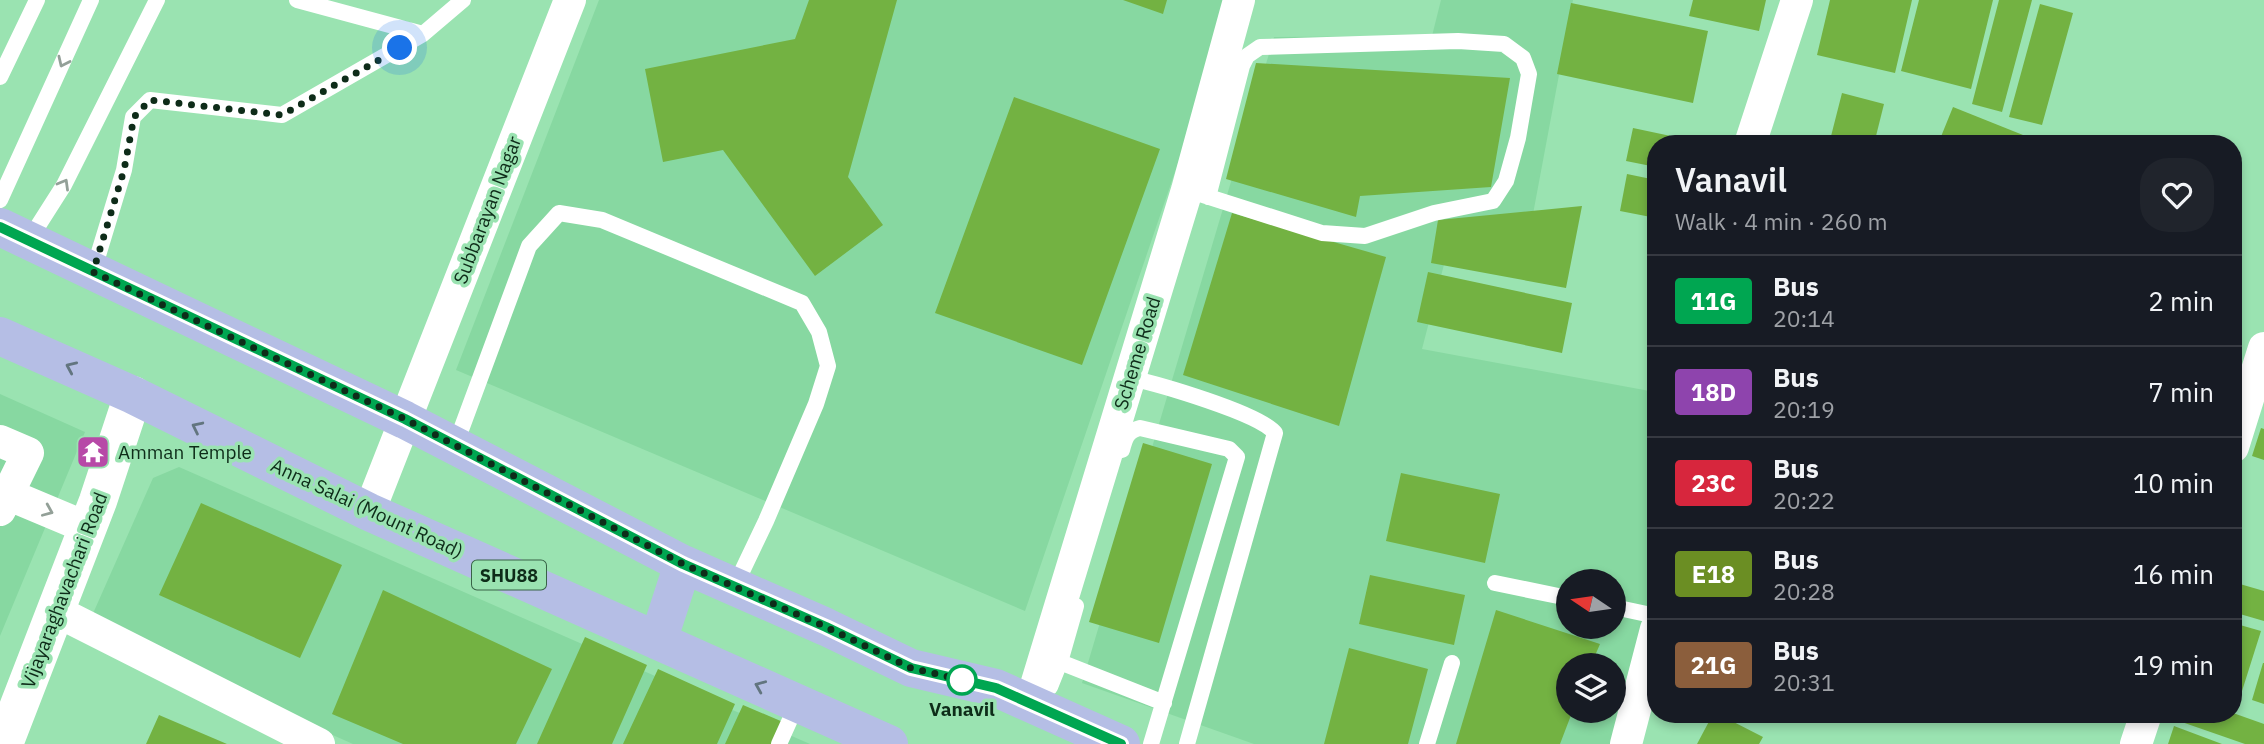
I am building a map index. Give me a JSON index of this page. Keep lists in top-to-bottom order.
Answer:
{
  "streets": {
    "main road": ["Anna Salai (Mount Road)", "SHU88"],
    "street": ["Subbarayan Nagar", "Scheme Road", "Vijayaraghavachari Road"]
  },
  "crossings": [
    ["Subbarayan Nagar", "Anna Salai (Mount Road)"],
    ["Anna Salai (Mount Road)", "Vijayaraghavachari Road"]
  ],
  "places": {
    "temple": ["Amman Temple"],
    "other": ["Vanavil"]
  },
  "lines": ["bus line 11G"],
  "north": "left",
  "page": {
    "heading": ["Vanavil", "Walk · 4 min · 260 m"],
    "list": [
      {
        "mark": "11G",
        "name": "Bus",
        "note": "20:14",
        "value": "2 min"
      },
      {
        "mark": "18D",
        "name": "Bus",
        "note": "20:19",
        "value": "7 min"
      },
      {
        "mark": "23C",
        "name": "Bus",
        "note": "20:22",
        "value": "10 min"
      },
      {
        "mark": "E18",
        "name": "Bus",
        "note": "20:28",
        "value": "16 min"
      },
      {
        "mark": "21G",
        "name": "Bus",
        "note": "20:31",
        "value": "19 min"
      }
    ]
  }
}
